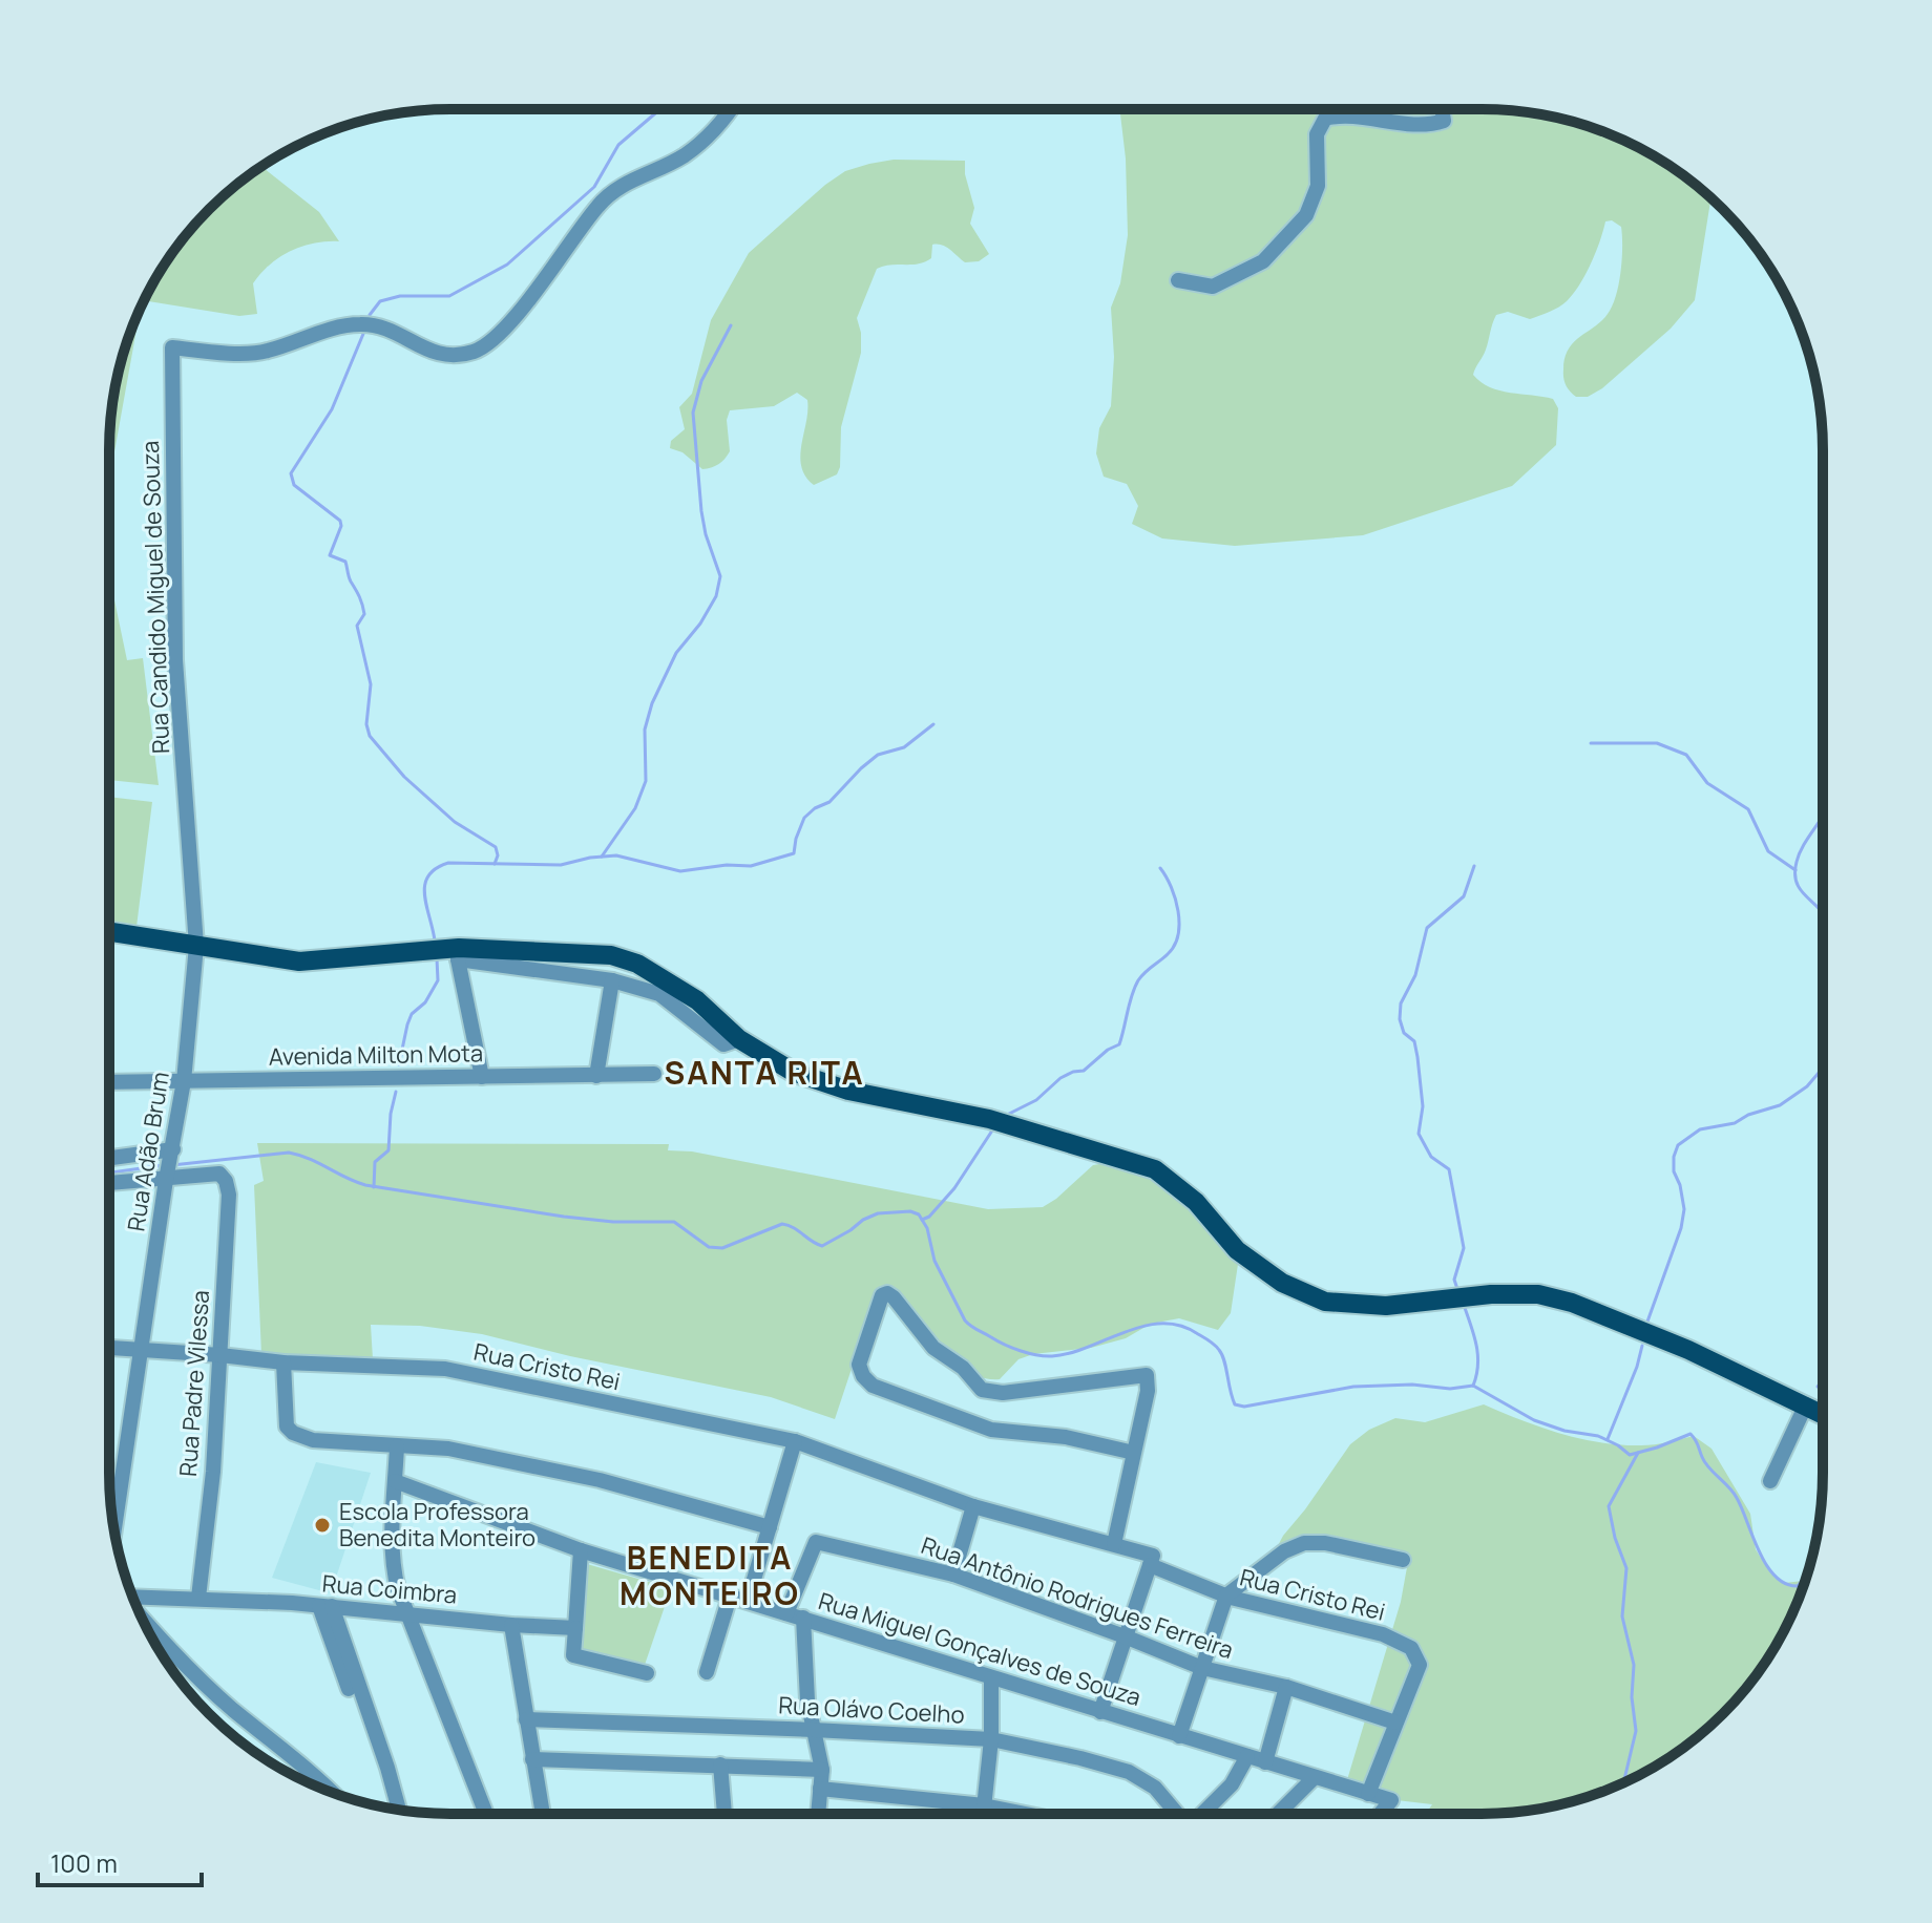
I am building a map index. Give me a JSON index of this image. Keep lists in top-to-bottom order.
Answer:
{
  "streets": {
    "street": [
      "Rua Candido Miguel de Souza",
      "Avenida Milton Mota",
      "Rua Adão Brum",
      "Rua Cristo Rei",
      "Rua Padre Vilessa",
      "Rua Coimbra",
      "Rua Antônio Rodrigues Ferreira",
      "Rua Miguel Gonçalves de Souza",
      "Rua Olávo Coelho"
    ]
  },
  "crossings": [
    ["Rua Candido Miguel de Souza", "Rua Adão Brum"],
    ["Avenida Milton Mota", "Rua Adão Brum"],
    ["Rua Adão Brum", "Rua Cristo Rei"],
    ["Rua Adão Brum", "Rua Padre Vilessa"],
    ["Rua Cristo Rei", "Rua Padre Vilessa"],
    ["Rua Cristo Rei", "Rua Antônio Rodrigues Ferreira"],
    ["Rua Cristo Rei", "Rua Miguel Gonçalves de Souza"],
    ["Rua Padre Vilessa", "Rua Coimbra"],
    ["Rua Antônio Rodrigues Ferreira", "Rua Miguel Gonçalves de Souza"]
  ],
  "districts": ["SANTA RITA", "BENEDITA MONTEIRO"],
  "places": ["Escola Professora Benedita Monteiro"],
  "scale_bar": "100 m"
}
